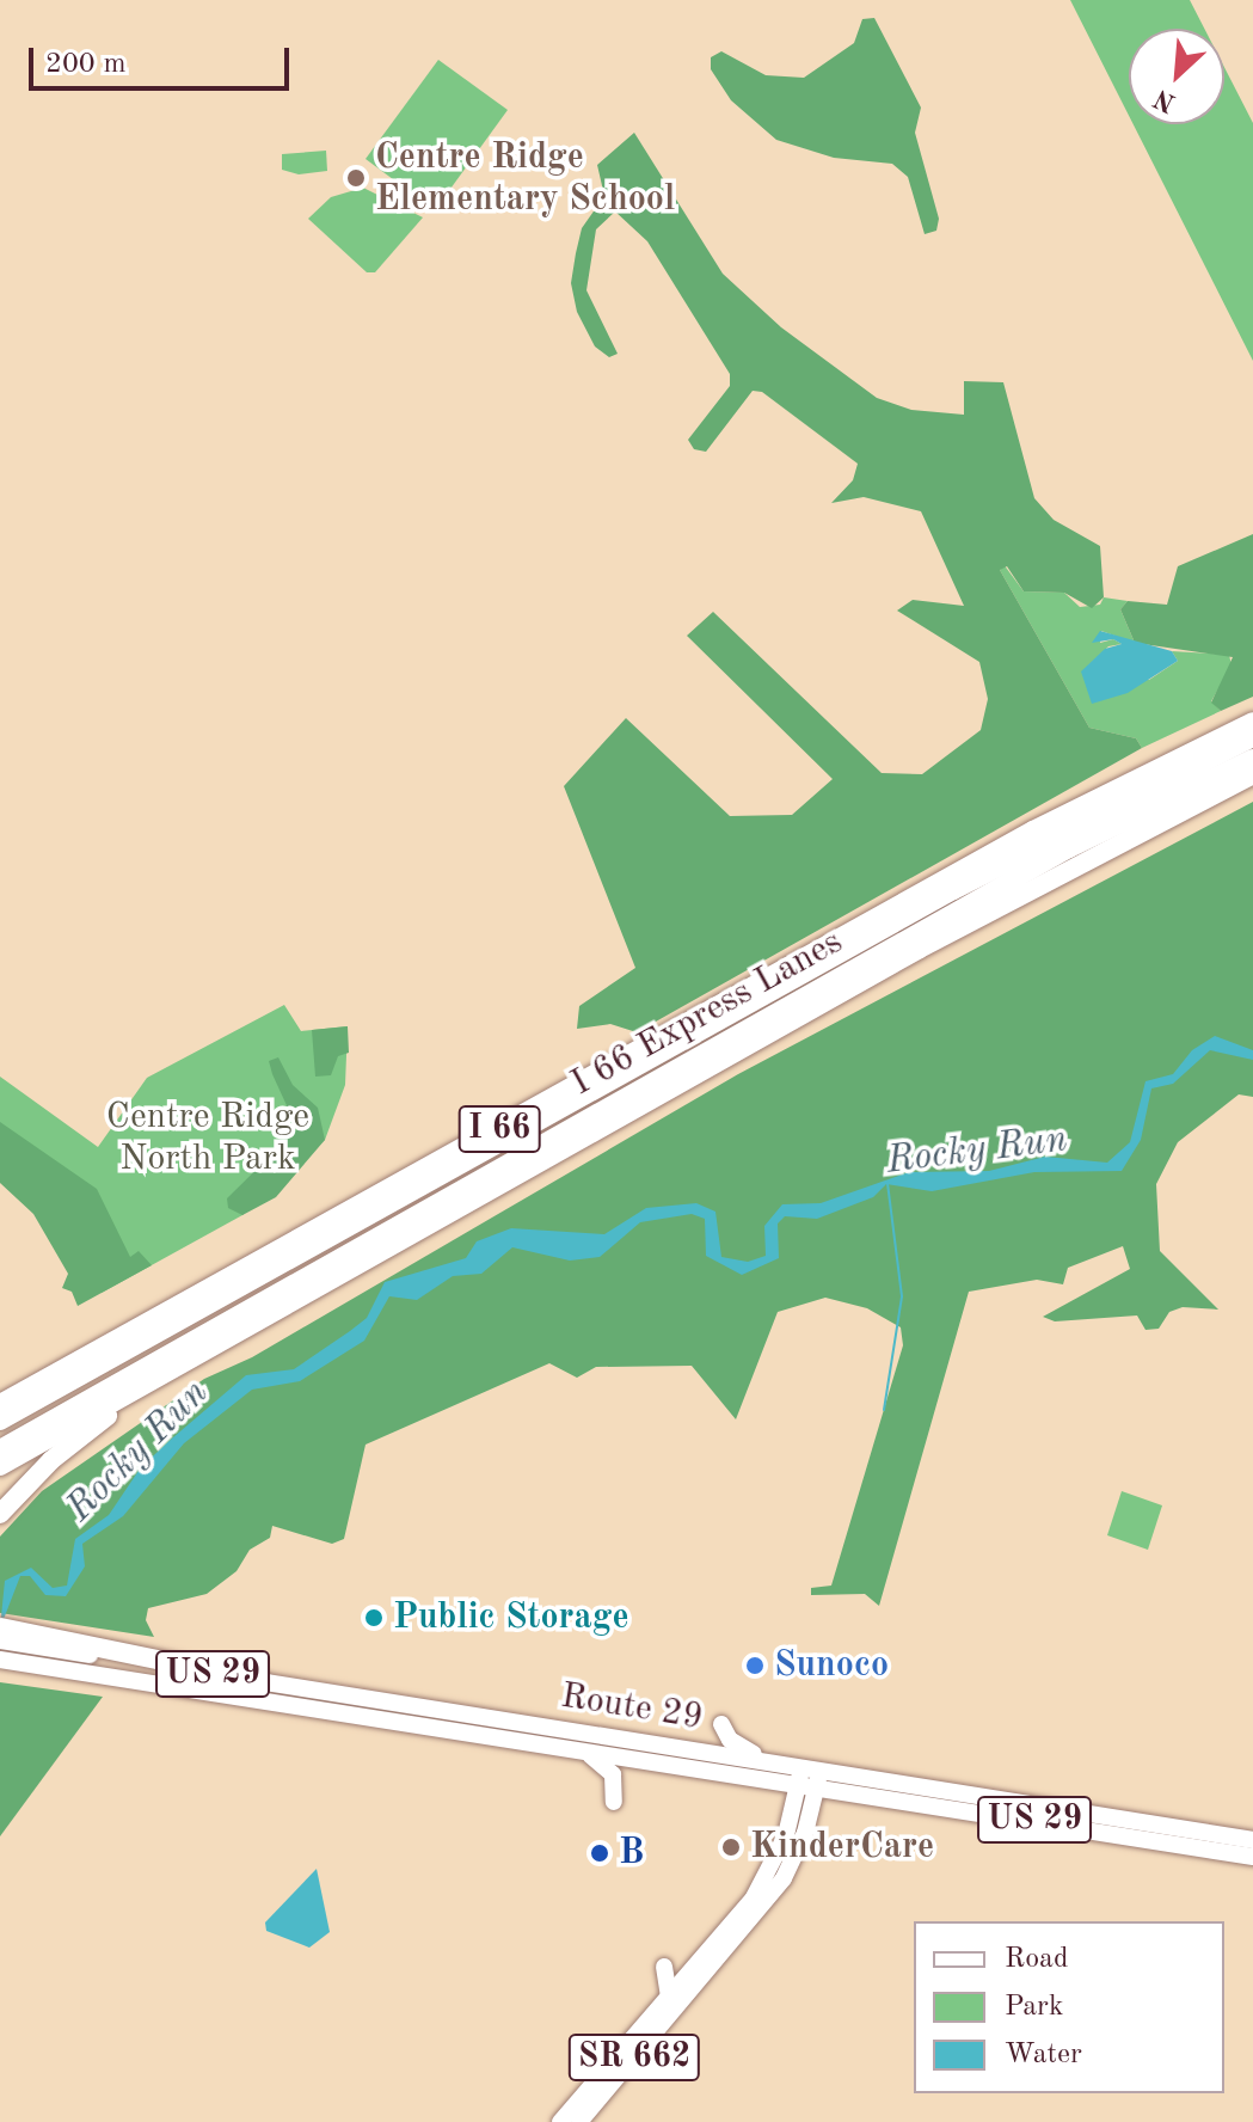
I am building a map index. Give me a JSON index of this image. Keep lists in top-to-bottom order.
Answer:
{
  "streets": {
    "highway": ["I 66 Express Lanes", "I 66"],
    "main road": ["US 29", "Route 29", "SR 662"]
  },
  "crossings": [
    ["Route 29", "SR 662"]
  ],
  "water": ["Rocky Run"],
  "parks": ["Centre Ridge North Park"],
  "places": [
    "Centre Ridge Elementary School",
    "Public Storage",
    "Sunoco",
    "KinderCare",
    "B"
  ],
  "legend": ["Road", "Park", "Water"],
  "scale_bar": "200 m",
  "north": "bottom left"
}
